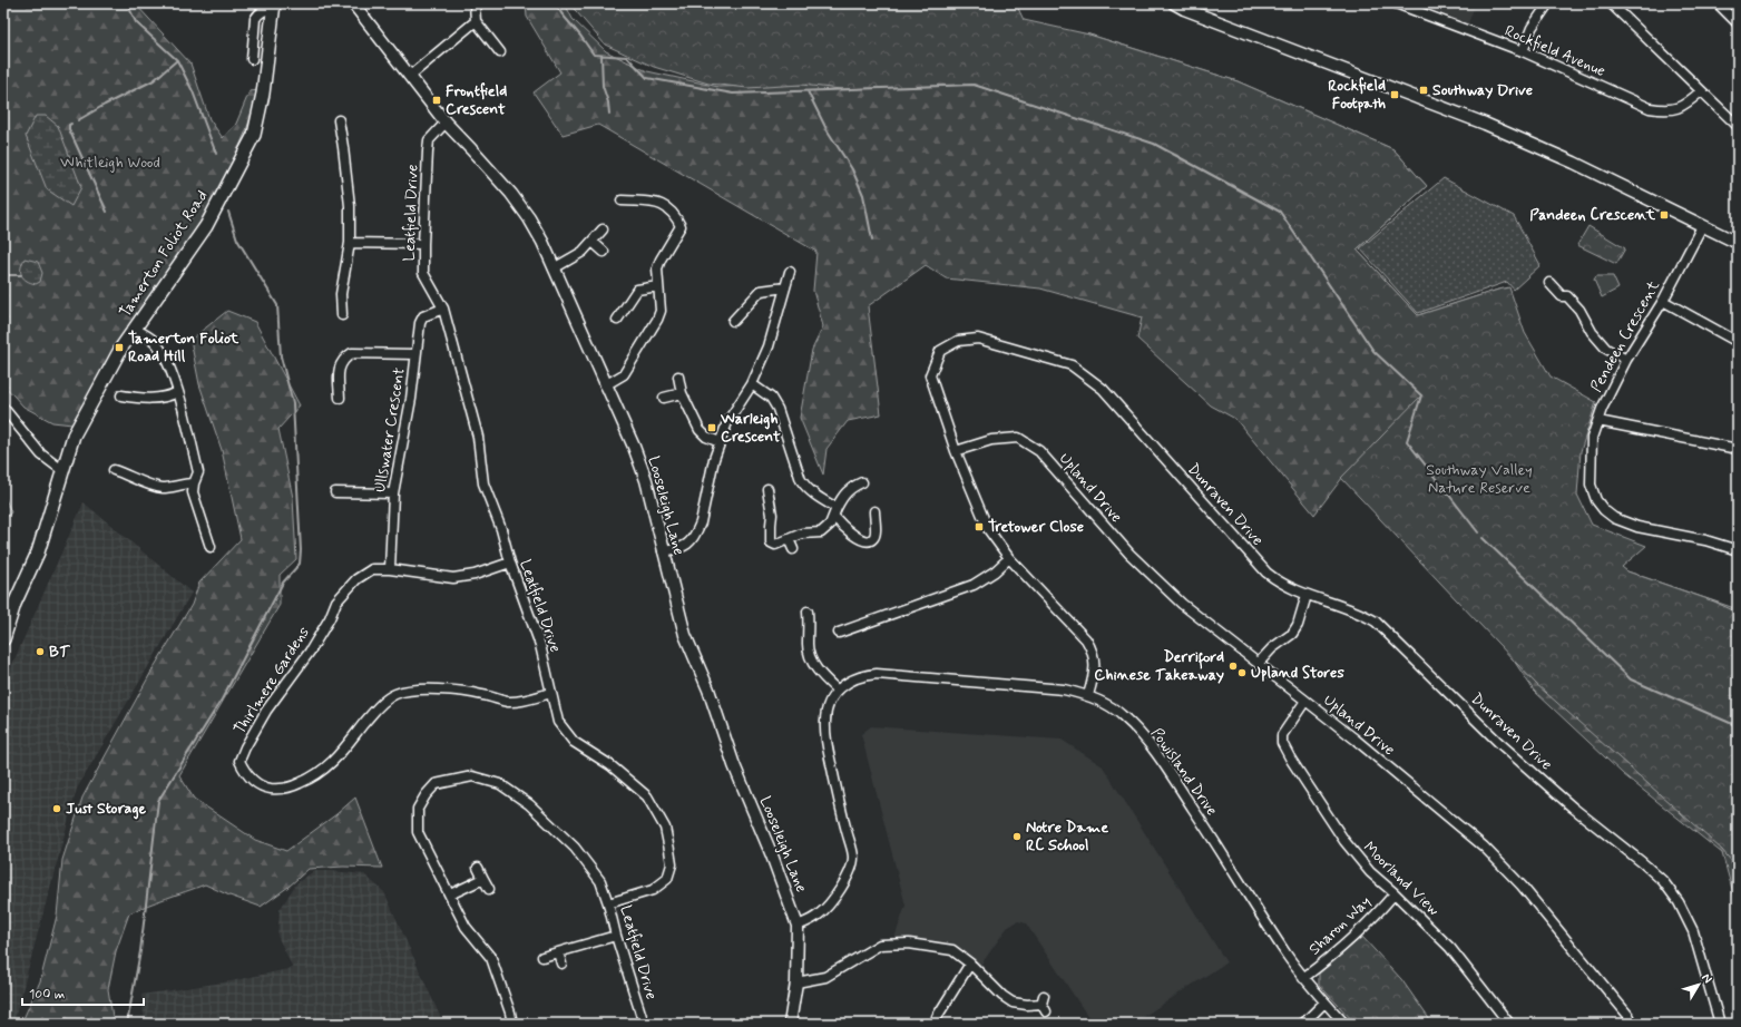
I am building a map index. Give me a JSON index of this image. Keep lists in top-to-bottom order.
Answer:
{
  "streets": {
    "main road": ["Tamerton Foliot Road"],
    "street": [
      "Rockfield Avenue",
      "Leatfield Drive",
      "Pendeen Crescent",
      "Ullswater Crescent",
      "Upland Drive",
      "Dunraven Drive",
      "Looseleigh Lane",
      "Thirlmere Gardens",
      "Powisland Drive",
      "Moorland View",
      "Sharon Way"
    ]
  },
  "crossings": [
    ["Leatfield Drive", "Ullswater Crescent"],
    ["Leatfield Drive", "Looseleigh Lane"],
    ["Leatfield Drive", "Thirlmere Gardens"],
    ["Ullswater Crescent", "Thirlmere Gardens"],
    ["Upland Drive", "Dunraven Drive"],
    ["Upland Drive", "Moorland View"],
    ["Dunraven Drive", "Powisland Drive"],
    ["Looseleigh Lane", "Powisland Drive"],
    ["Powisland Drive", "Sharon Way"],
    ["Moorland View", "Sharon Way"]
  ],
  "parks": ["Whitleigh Wood", "Southway Valley Nature Reserve"],
  "places": {
    "transit": [
      "Southway Drive",
      "Rockfield Footpath",
      "Frontfield Crescent",
      "Pandeen Crescent",
      "Tamerton Foliot Road Hill",
      "Warleigh Crescent",
      "Tretower Close"
    ],
    "other": [
      "BT",
      "Derriford Chinese Takeaway",
      "Upland Stores",
      "Just Storage",
      "Notre Dame RC School"
    ]
  },
  "scale_bar": "100 m",
  "north": "top right"
}
